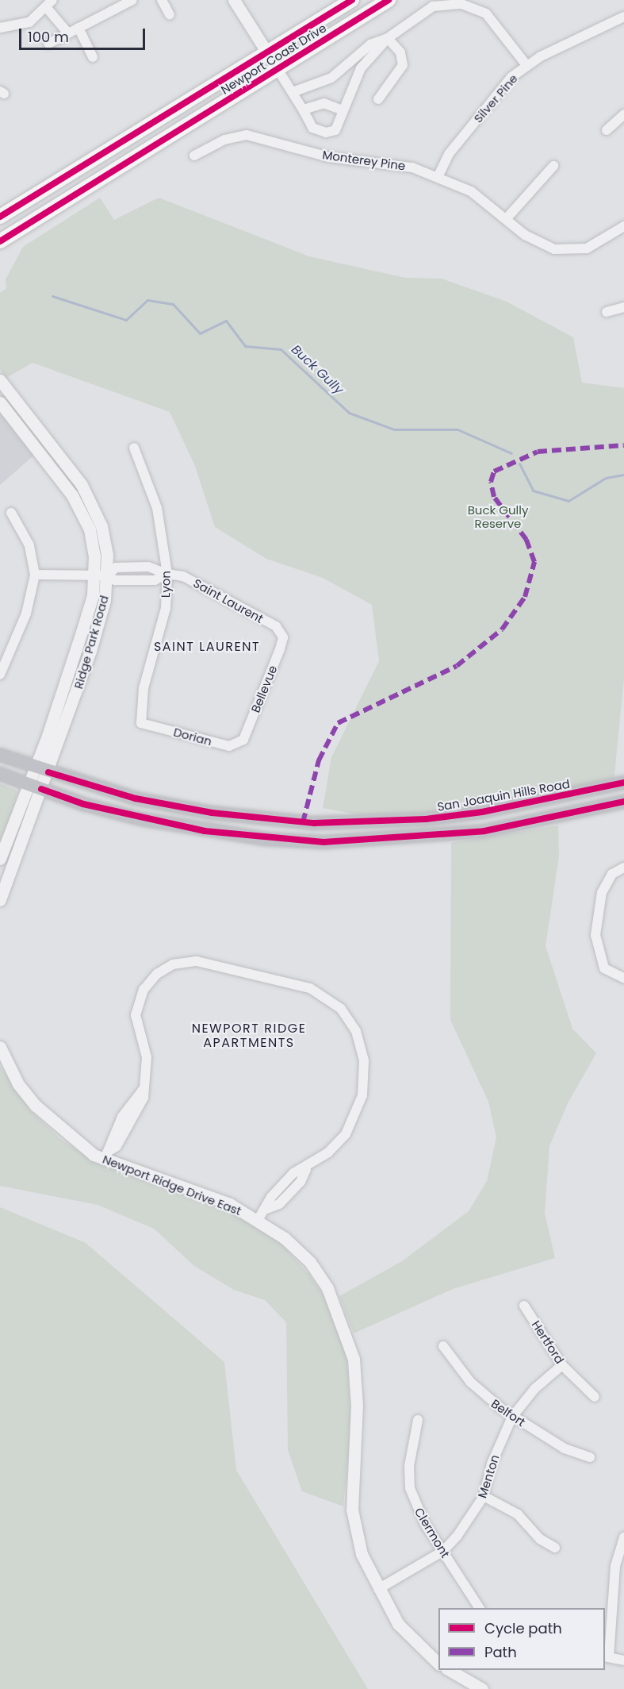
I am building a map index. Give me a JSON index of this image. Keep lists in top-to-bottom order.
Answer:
{
  "streets": {
    "main road": ["Newport Coast Drive", "San Joaquin Hills Road"],
    "street": [
      "Silver Pine",
      "Monterey Pine",
      "Lyon",
      "Saint Laurent",
      "Ridge Park Road",
      "Bellevue",
      "Dorian",
      "Newport Ridge Drive East",
      "Hertford",
      "Belfort",
      "Menton",
      "Clermont"
    ]
  },
  "crossings": [
    ["Silver Pine", "Monterey Pine"],
    ["Lyon", "Saint Laurent"],
    ["Lyon", "Dorian"],
    ["Saint Laurent", "Bellevue"],
    ["Ridge Park Road", "San Joaquin Hills Road"],
    ["Bellevue", "Dorian"],
    ["Newport Ridge Drive East", "Menton"],
    ["Hertford", "Menton"],
    ["Belfort", "Menton"],
    ["Menton", "Clermont"]
  ],
  "districts": ["SAINT LAURENT", "NEWPORT RIDGE APARTMENTS"],
  "water": ["Buck Gully"],
  "parks": ["Buck Gully Reserve"],
  "legend": ["Cycle path", "Path"],
  "scale_bar": "100 m"
}
